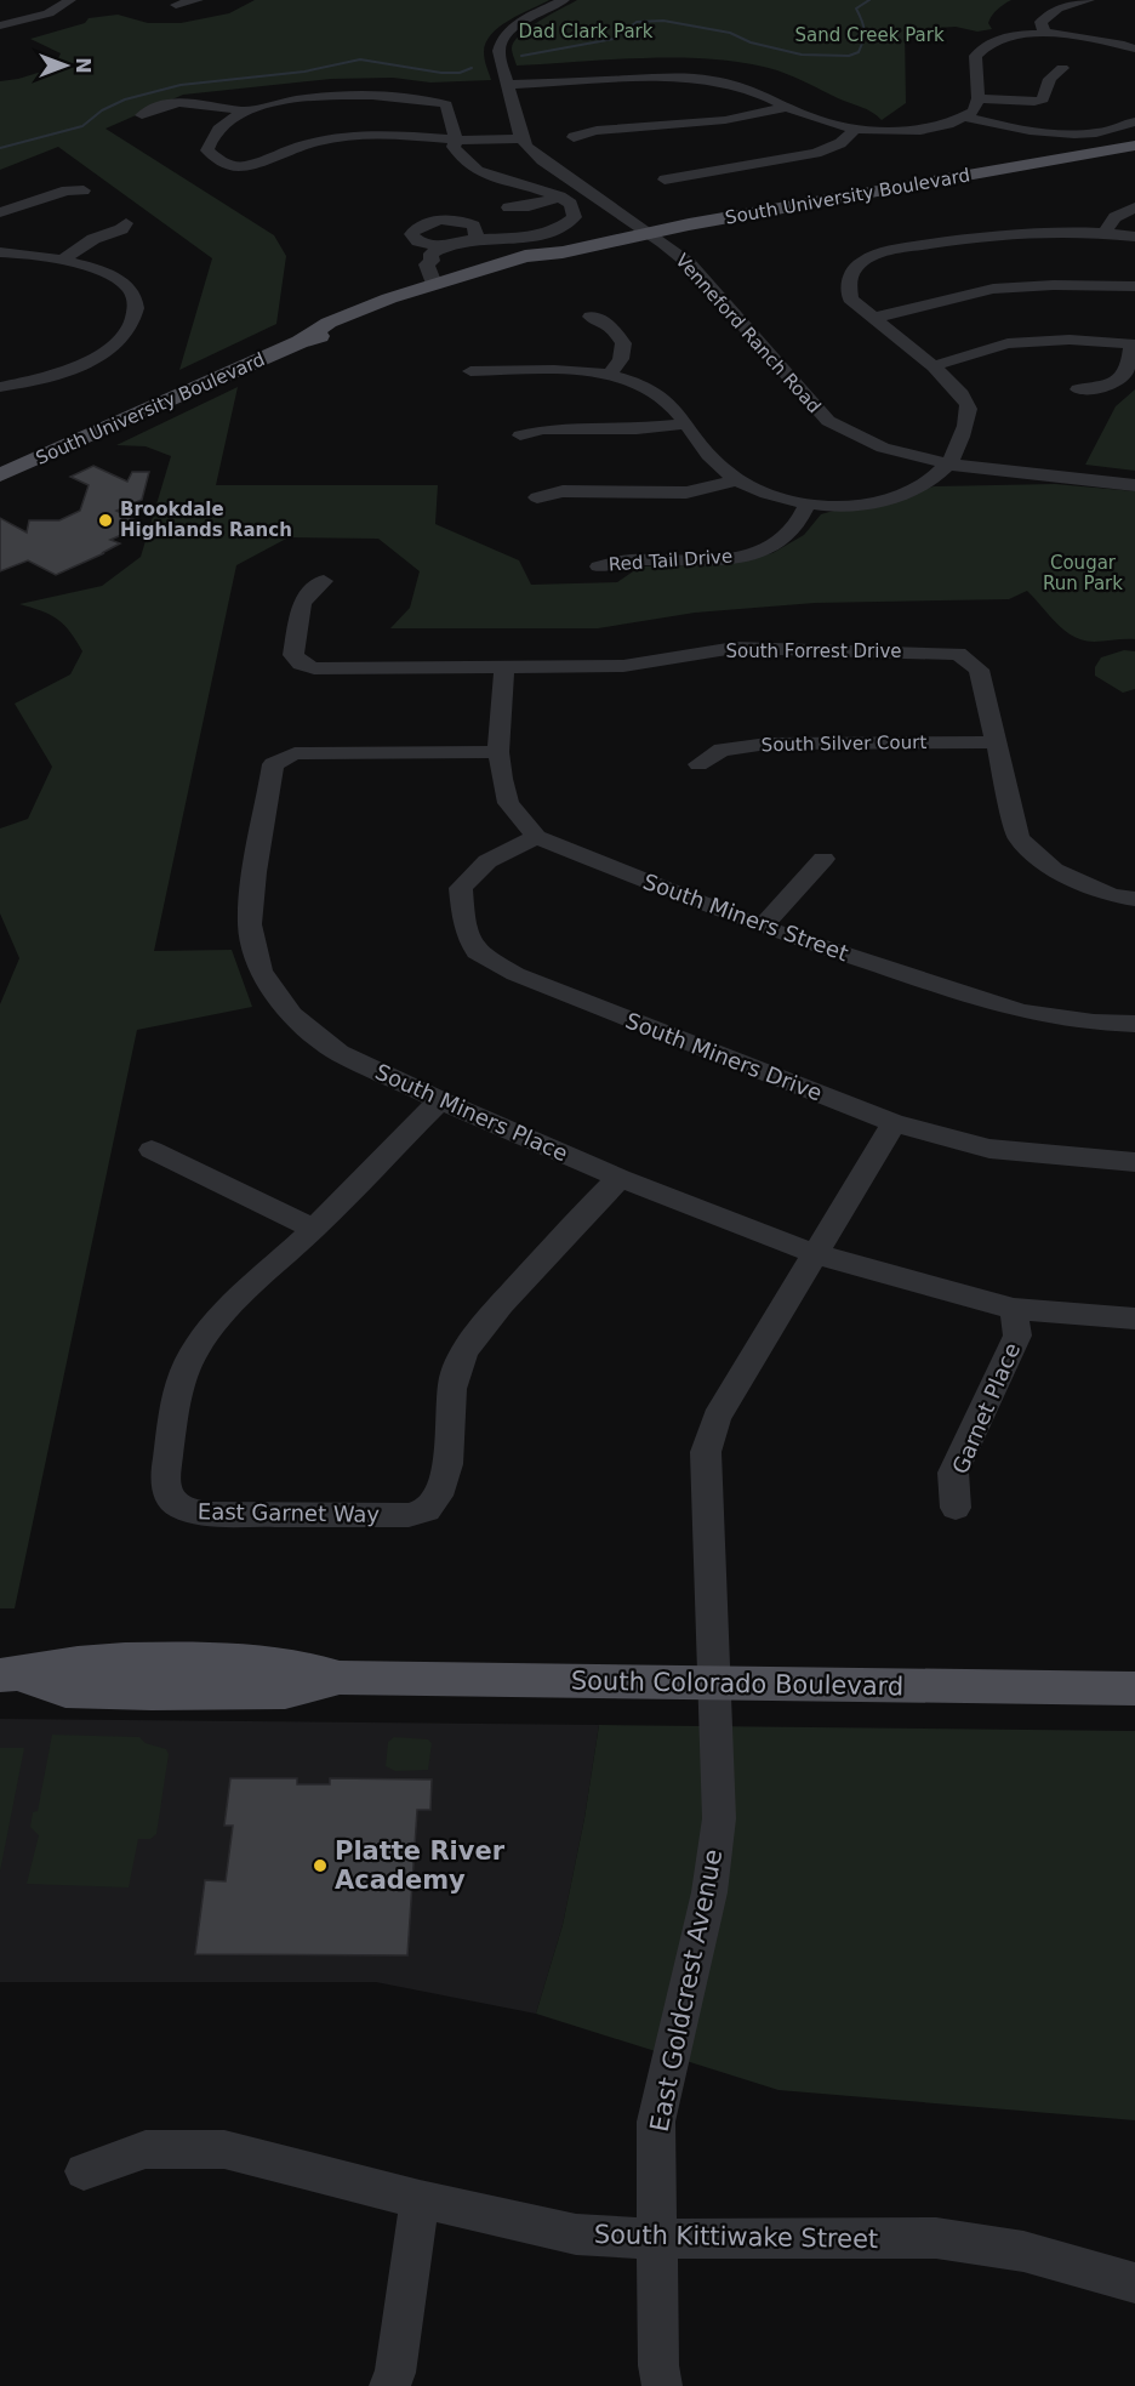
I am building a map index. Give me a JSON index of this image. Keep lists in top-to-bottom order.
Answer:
{
  "streets": {
    "main road": ["South University Boulevard", "South Colorado Boulevard"],
    "street": [
      "Venneford Ranch Road",
      "Red Tail Drive",
      "South Forrest Drive",
      "South Silver Court",
      "South Miners Street",
      "South Miners Drive",
      "South Miners Place",
      "Garnet Place",
      "East Garnet Way",
      "East Goldcrest Avenue",
      "South Kittiwake Street"
    ]
  },
  "crossings": [
    ["South University Boulevard", "Venneford Ranch Road"],
    ["South Forrest Drive", "South Silver Court"],
    ["South Forrest Drive", "South Miners Street"],
    ["South Miners Street", "South Miners Drive"],
    ["South Miners Street", "South Miners Place"],
    ["South Miners Drive", "East Goldcrest Avenue"],
    ["South Miners Place", "Garnet Place"],
    ["South Miners Place", "East Garnet Way"],
    ["South Miners Place", "East Goldcrest Avenue"],
    ["South Colorado Boulevard", "East Goldcrest Avenue"],
    ["East Goldcrest Avenue", "South Kittiwake Street"]
  ],
  "parks": ["Dad Clark Park", "Sand Creek Park", "Cougar Run Park"],
  "places": ["Brookdale Highlands Ranch", "Platte River Academy"],
  "north": "right"
}
